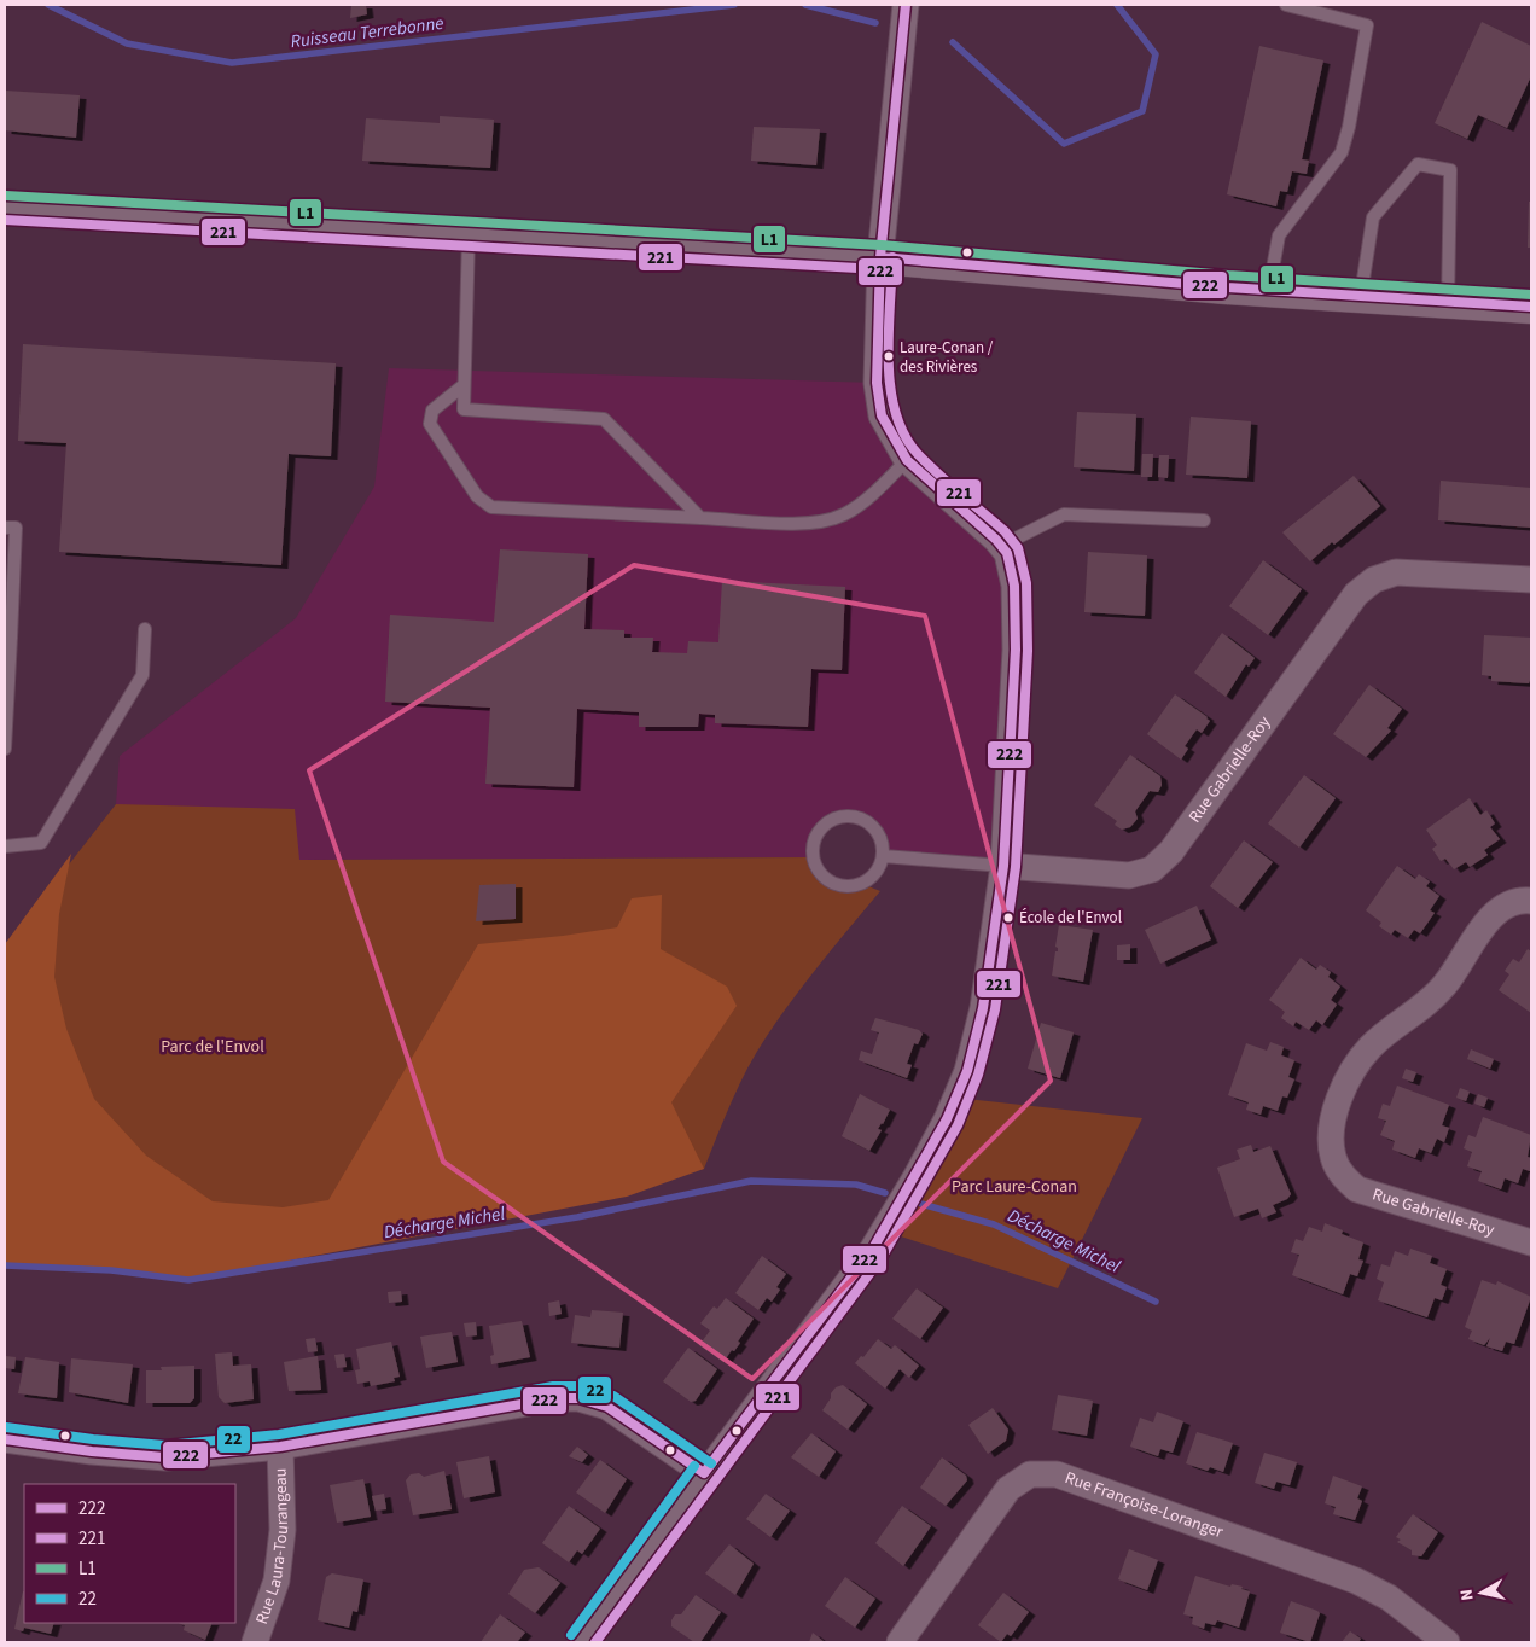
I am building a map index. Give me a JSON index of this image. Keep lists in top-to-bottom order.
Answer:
{
  "streets": {
    "street": ["Rue Gabrielle-Roy", "Rue Françoise-Loranger", "Rue Laura-Tourangeau"]
  },
  "water": ["Ruisseau Terrebonne", "Décharge Michel"],
  "parks": ["Parc de l'Envol", "Parc Laure-Conan"],
  "places": ["Laure-Conan / des Rivières", "École de l'Envol"],
  "lines": [
    "transit line 222",
    "transit line L1",
    "transit line 221",
    "transit line 22"
  ],
  "legend": [
    "222",
    "221",
    "L1",
    "22"
  ],
  "north": "left"
}
